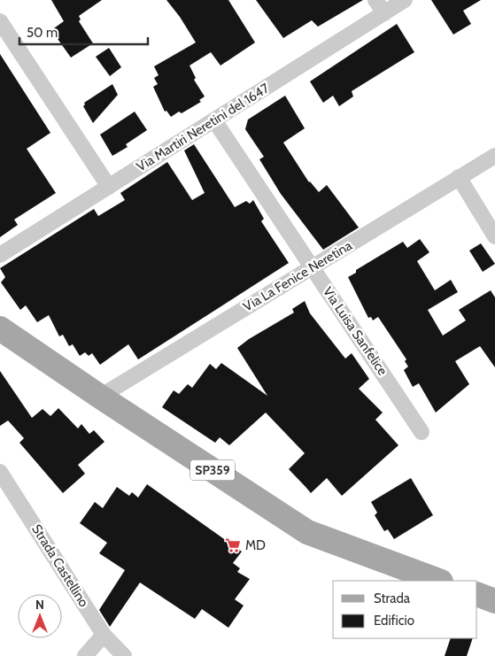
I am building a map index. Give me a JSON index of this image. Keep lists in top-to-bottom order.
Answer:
{
  "streets": {
    "main road": ["SP359"],
    "street": [
      "Via Martiri Neretini del 1647",
      "Via La Fenice Neretina",
      "Via Luisa Sanfelice",
      "Strada Castellino"
    ]
  },
  "crossings": [
    ["Via Martiri Neretini del 1647", "Via Luisa Sanfelice"],
    ["Via La Fenice Neretina", "Via Luisa Sanfelice"],
    ["Via La Fenice Neretina", "SP359"]
  ],
  "places": {
    "supermarket": ["MD"]
  },
  "legend": ["Strada", "Edificio"],
  "scale_bar": "50 m",
  "north": "top"
}
